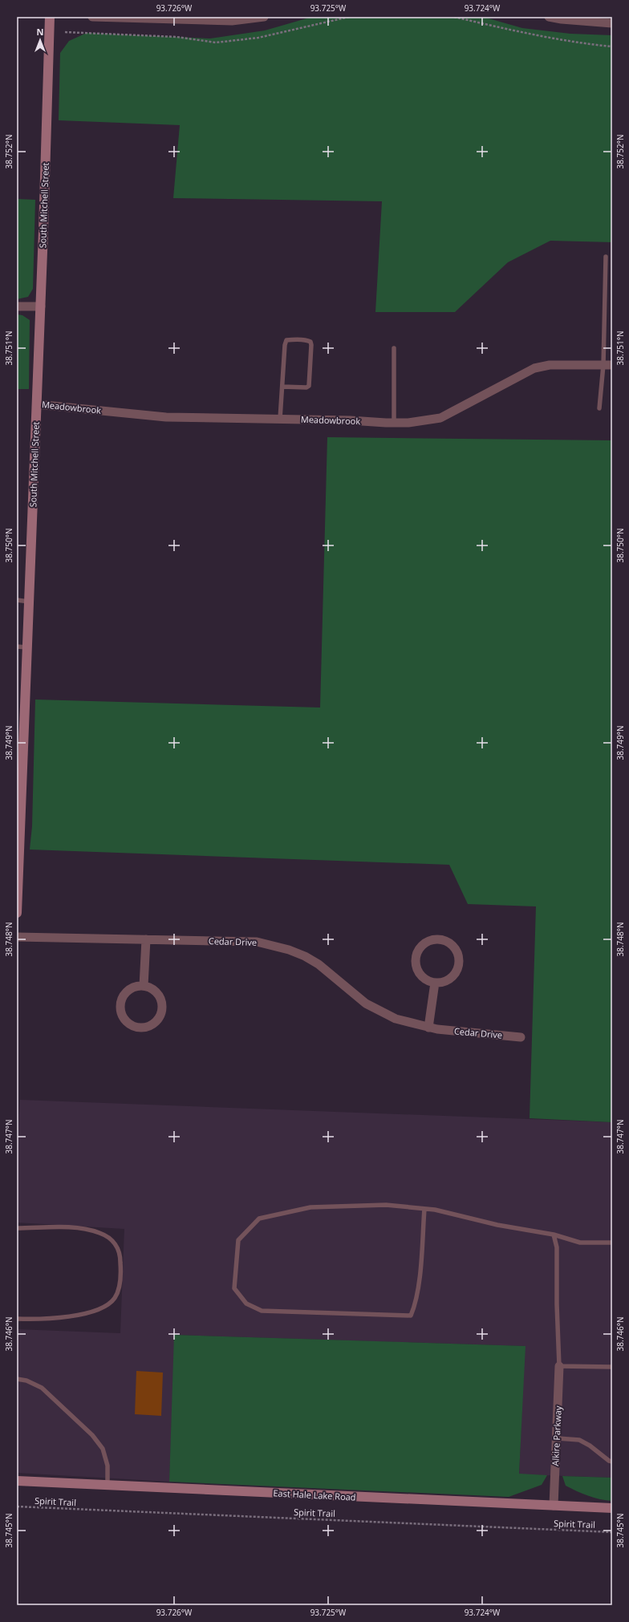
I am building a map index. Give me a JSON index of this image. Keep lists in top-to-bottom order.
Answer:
{
  "streets": {
    "street": [
      "South Mitchell Street",
      "Meadowbrook",
      "Cedar Drive",
      "Alkire Parkway",
      "East Hale Lake Road"
    ],
    "path": ["Spirit Trail"]
  },
  "crossings": [
    ["South Mitchell Street", "Meadowbrook"],
    ["Alkire Parkway", "East Hale Lake Road"]
  ],
  "north": "top",
  "coordinates": [
    "93.726°W",
    "93.725°W",
    "93.724°W",
    "38.752°N",
    "38.751°N",
    "38.750°N",
    "38.749°N",
    "38.748°N",
    "38.747°N",
    "38.746°N",
    "38.745°N"
  ]
}
